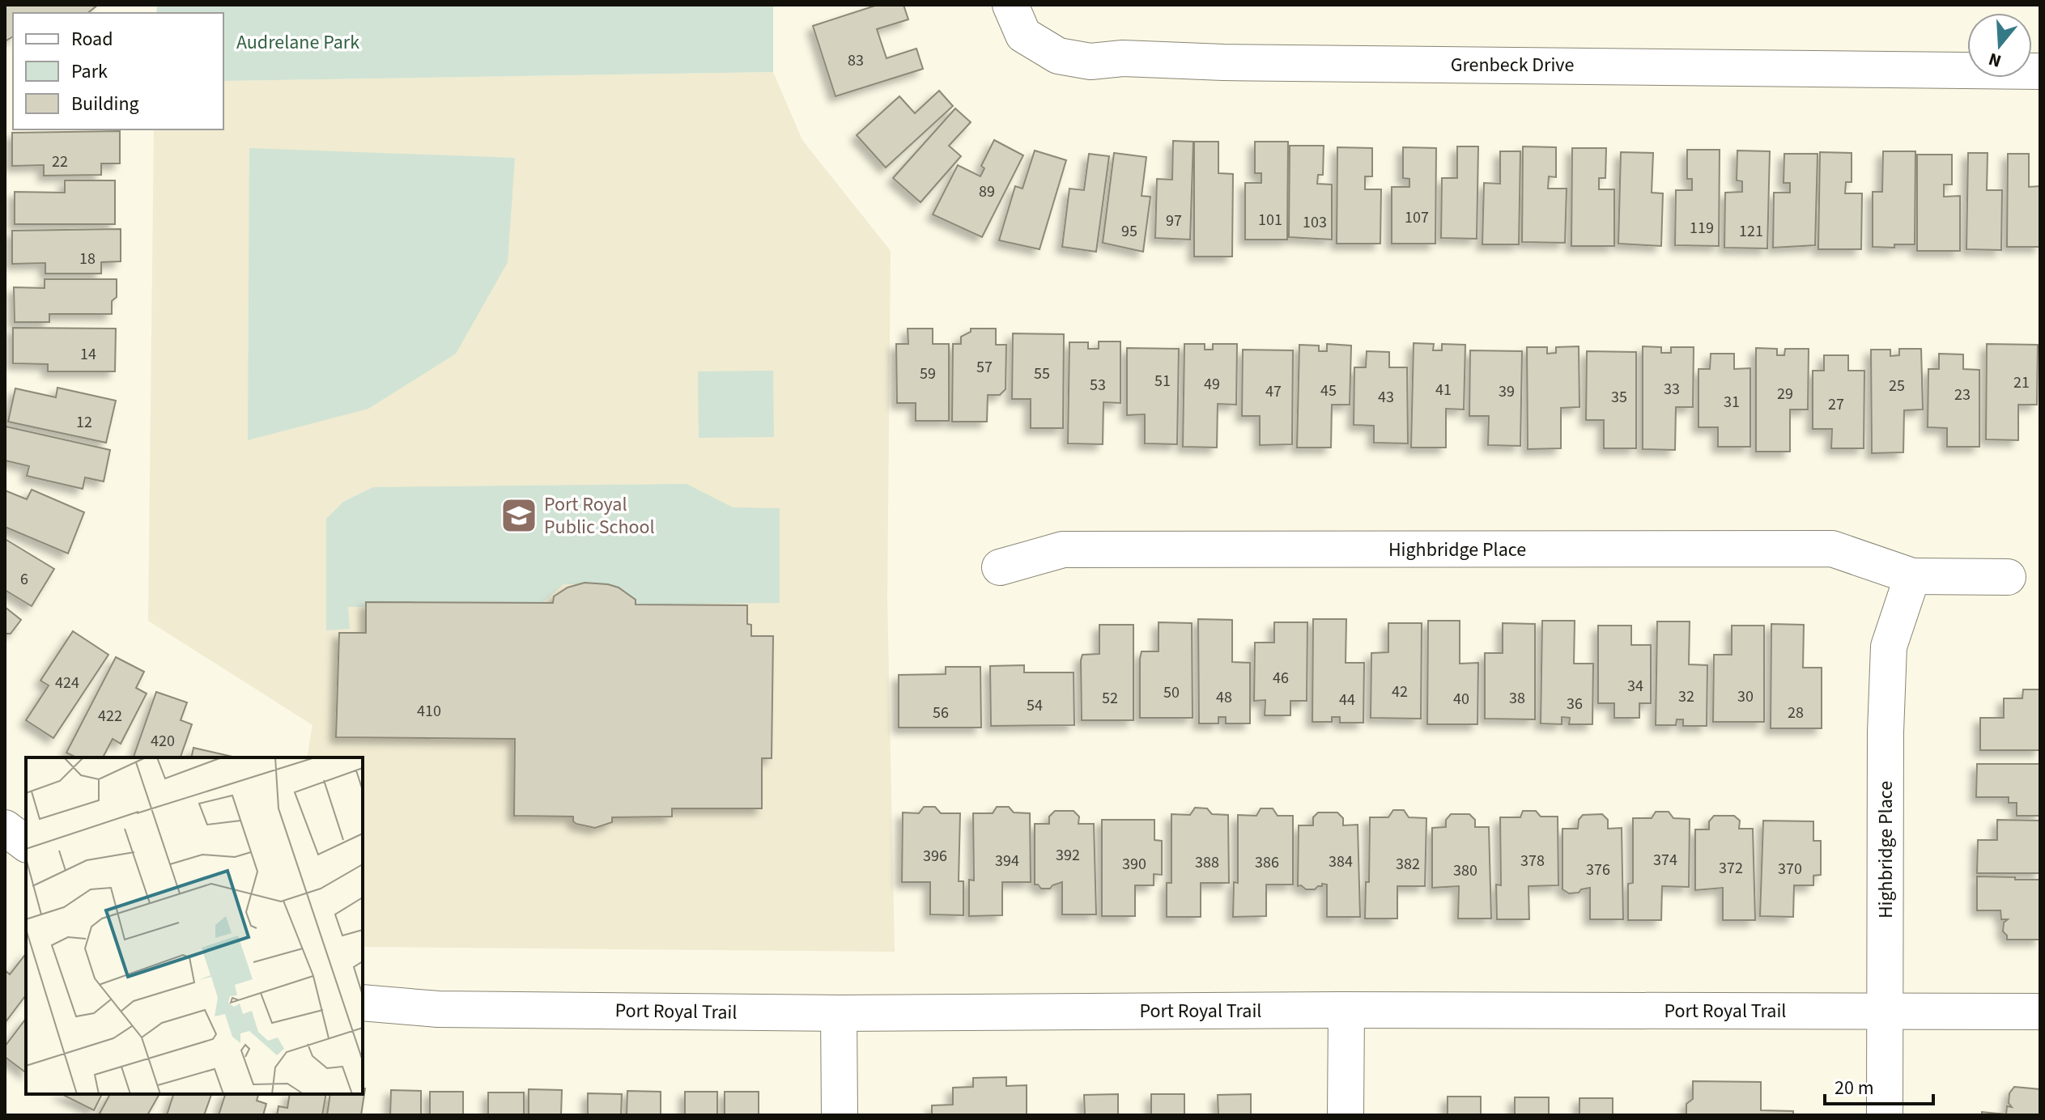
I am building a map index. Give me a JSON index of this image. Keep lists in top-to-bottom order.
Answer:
{
  "streets": {
    "street": ["Grenbeck Drive", "Highbridge Place", "Port Royal Trail"]
  },
  "crossings": [
    ["Highbridge Place", "Port Royal Trail"]
  ],
  "parks": ["Audrelane Park"],
  "places": {
    "school or university": ["Port Royal Public School"]
  },
  "house_numbers": [
    "83",
    "22",
    "89",
    "107",
    "101",
    "97",
    "103",
    "119",
    "95",
    "121",
    "18",
    "14",
    "57",
    "59",
    "55",
    "51",
    "21",
    "49",
    "53",
    "25",
    "33",
    "41",
    "45",
    "47",
    "39",
    "29",
    "23",
    "43",
    "35",
    "31",
    "27",
    "12",
    "6",
    "46",
    "424",
    "34",
    "42",
    "50",
    "32",
    "30",
    "48",
    "52",
    "38",
    "40",
    "44",
    "36",
    "54",
    "410",
    "56",
    "28",
    "422",
    "420",
    "392",
    "396",
    "374",
    "394",
    "378",
    "384",
    "388",
    "386",
    "390",
    "382",
    "372",
    "370",
    "376",
    "380"
  ],
  "legend": ["Road", "Park", "Building"],
  "scale_bar": "20 m",
  "north": "bottom"
}
